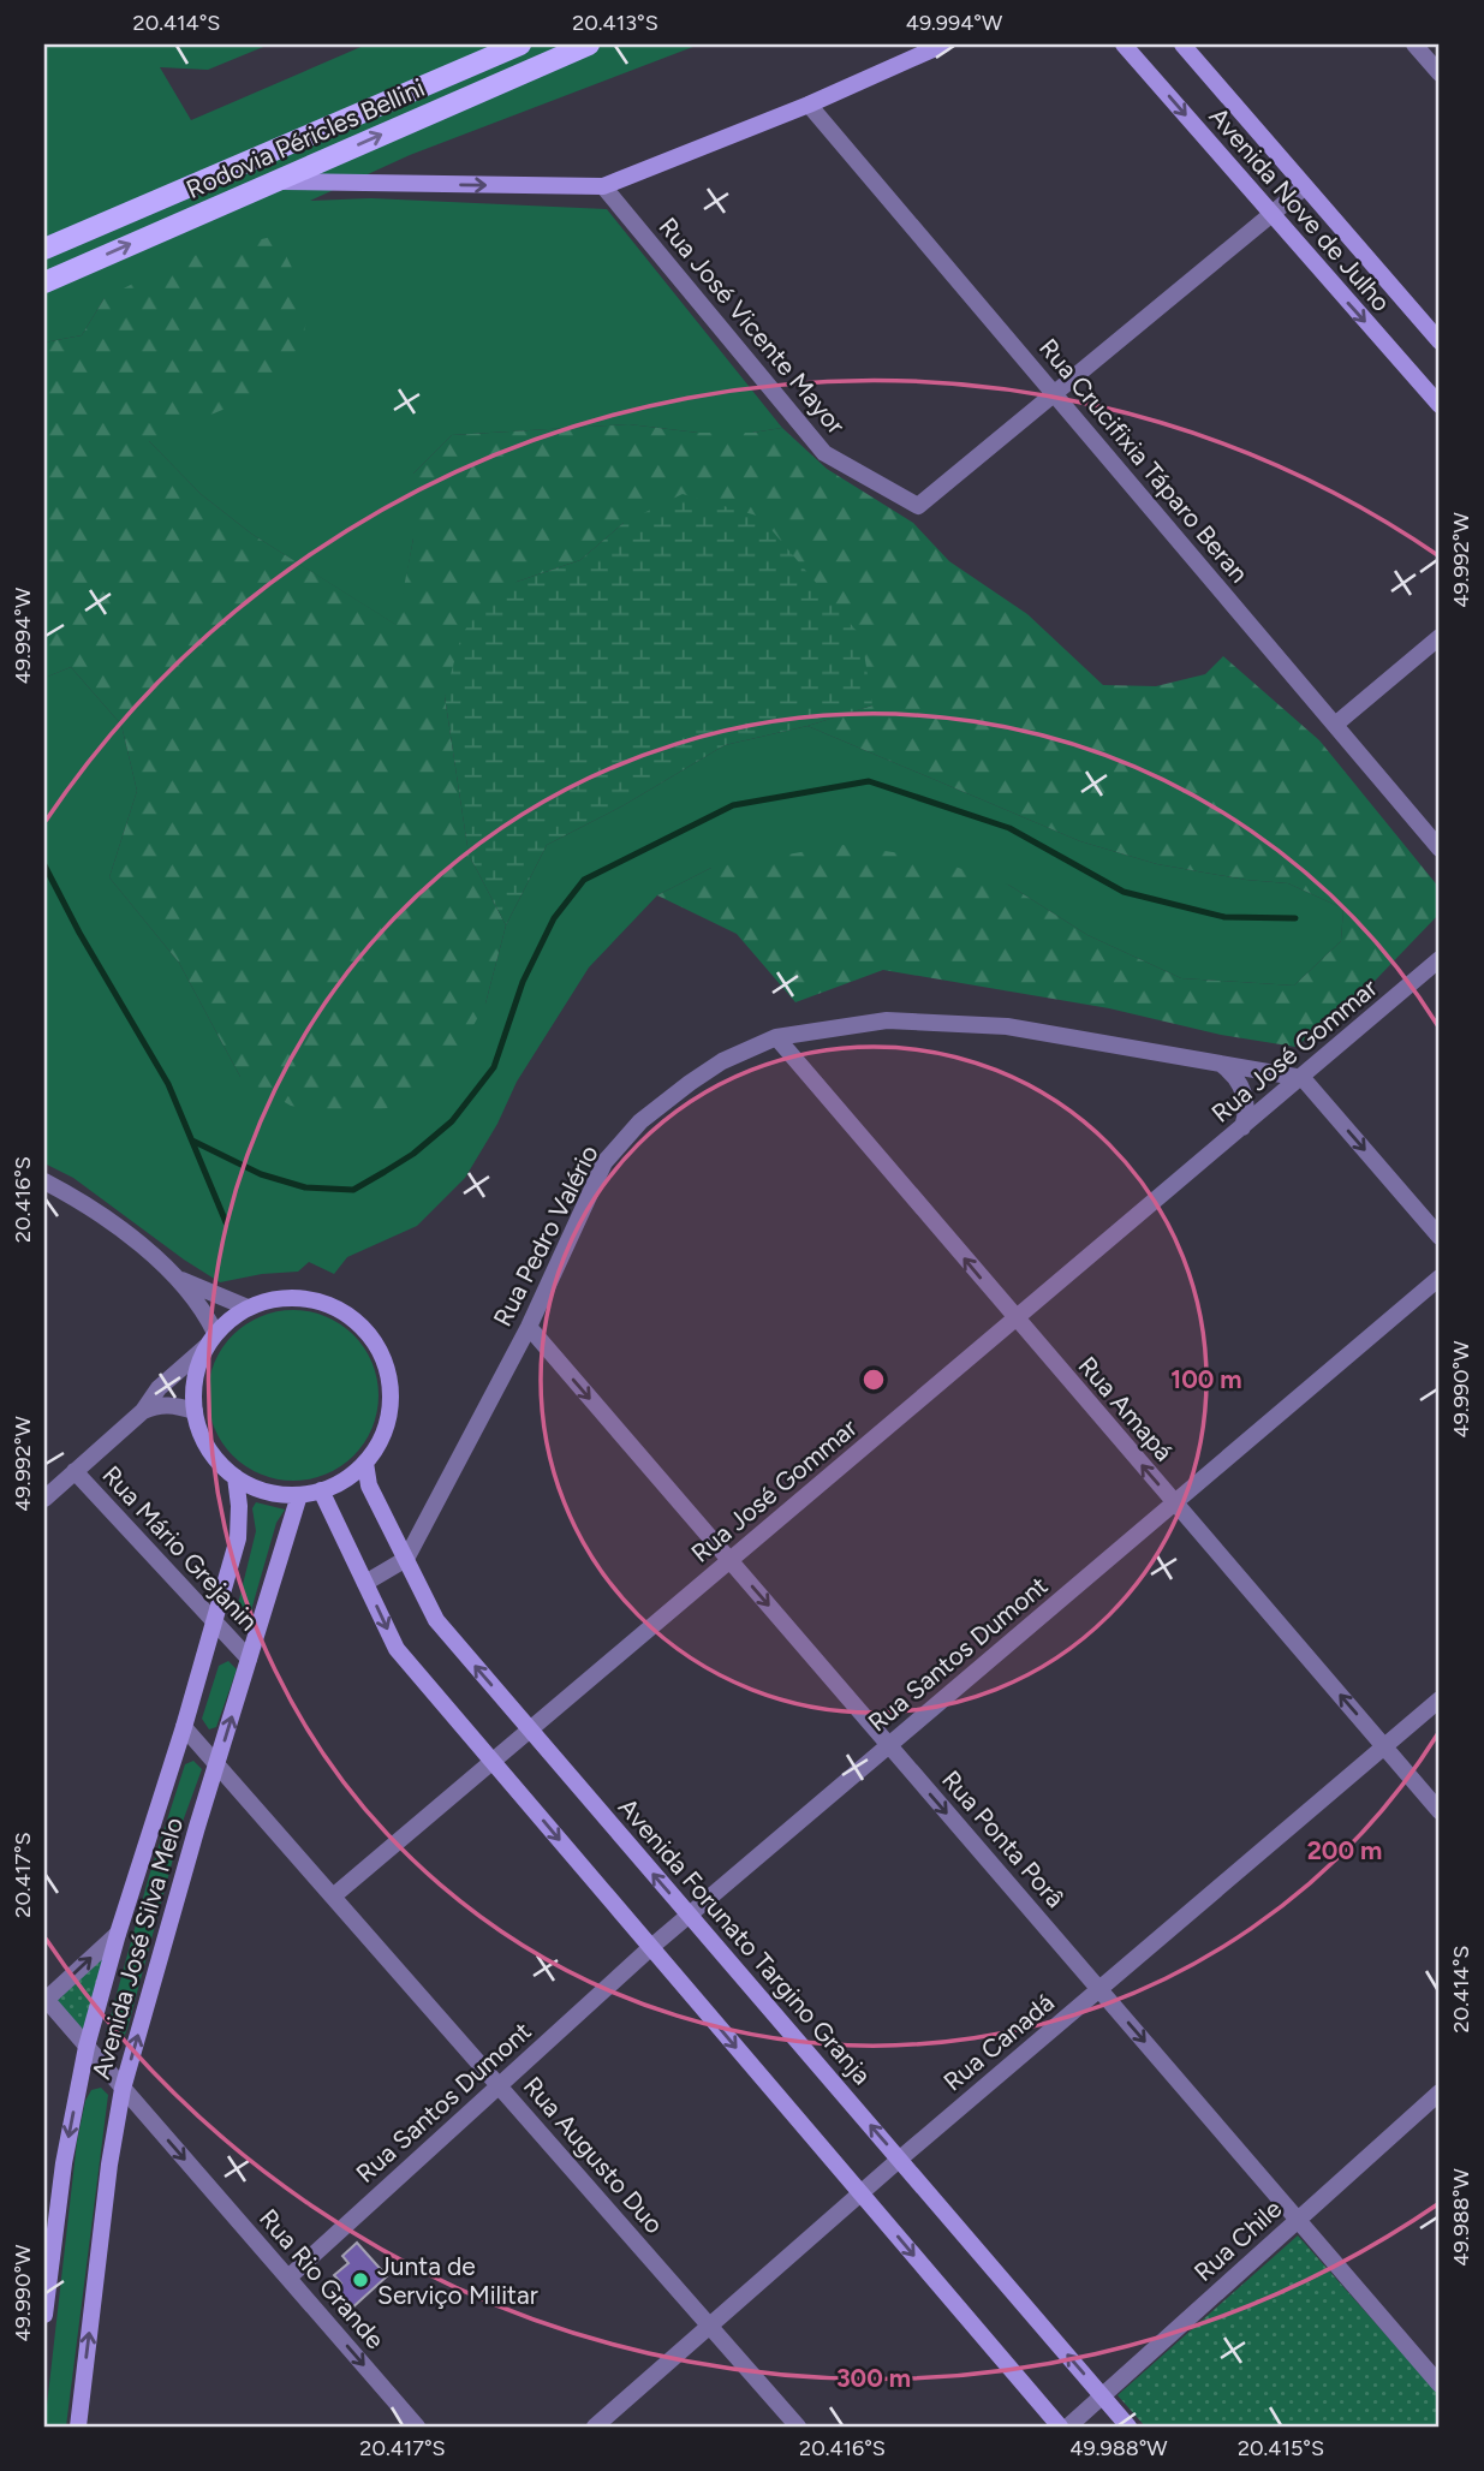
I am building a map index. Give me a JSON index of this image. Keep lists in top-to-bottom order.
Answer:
{
  "streets": {
    "main road": ["Rodovia Péricles Bellini"],
    "street": [
      "Avenida Nove de Julho",
      "Rua José Vicente Mayor",
      "Rua Crucifixia Táparo Beran",
      "Rua José Gommar",
      "Rua Pedro Valério",
      "Rua Amapá",
      "Rua Mário Grejanin",
      "Rua Santos Dumont",
      "Rua Ponta Porâ",
      "Avenida Forunato Targino Granja",
      "Avenida José Silva Melo",
      "Rua Canadá",
      "Rua Augusto Duo",
      "Rua Chile",
      "Rua Rio Grande"
    ]
  },
  "crossings": [
    ["Rua José Vicente Mayor", "Rua Crucifixia Táparo Beran"],
    ["Rua José Gommar", "Rua Pedro Valério"],
    ["Rua José Gommar", "Rua Amapá"],
    ["Rua José Gommar", "Rua Ponta Porâ"],
    ["Rua José Gommar", "Avenida Forunato Targino Granja"],
    ["Rua José Gommar", "Rua Augusto Duo"],
    ["Rua Pedro Valério", "Rua Amapá"],
    ["Rua Pedro Valério", "Rua Ponta Porâ"],
    ["Rua Pedro Valério", "Avenida Forunato Targino Granja"],
    ["Rua Amapá", "Rua Santos Dumont"],
    ["Rua Amapá", "Rua Canadá"],
    ["Rua Mário Grejanin", "Avenida José Silva Melo"],
    ["Rua Santos Dumont", "Rua Ponta Porâ"],
    ["Rua Santos Dumont", "Avenida Forunato Targino Granja"],
    ["Rua Santos Dumont", "Rua Augusto Duo"],
    ["Rua Santos Dumont", "Rua Rio Grande"],
    ["Rua Ponta Porâ", "Rua Canadá"],
    ["Rua Ponta Porâ", "Rua Chile"],
    ["Avenida Forunato Targino Granja", "Avenida José Silva Melo"],
    ["Avenida Forunato Targino Granja", "Rua Canadá"],
    ["Avenida Forunato Targino Granja", "Rua Chile"],
    ["Avenida José Silva Melo", "Rua Augusto Duo"],
    ["Avenida José Silva Melo", "Rua Rio Grande"],
    ["Rua Canadá", "Rua Augusto Duo"]
  ],
  "one_way": ["Rua Amapá", "Rua Ponta Porâ", "Rua Rio Grande"],
  "places": ["Junta de Serviço Militar"],
  "coordinates": [
    "20.414°S",
    "20.413°S",
    "49.994°W",
    "49.992°W",
    "20.416°S",
    "49.990°W",
    "20.417°S",
    "49.988°W",
    "20.415°S"
  ],
  "rings": ["100 m", "200 m", "300 m"]
}
